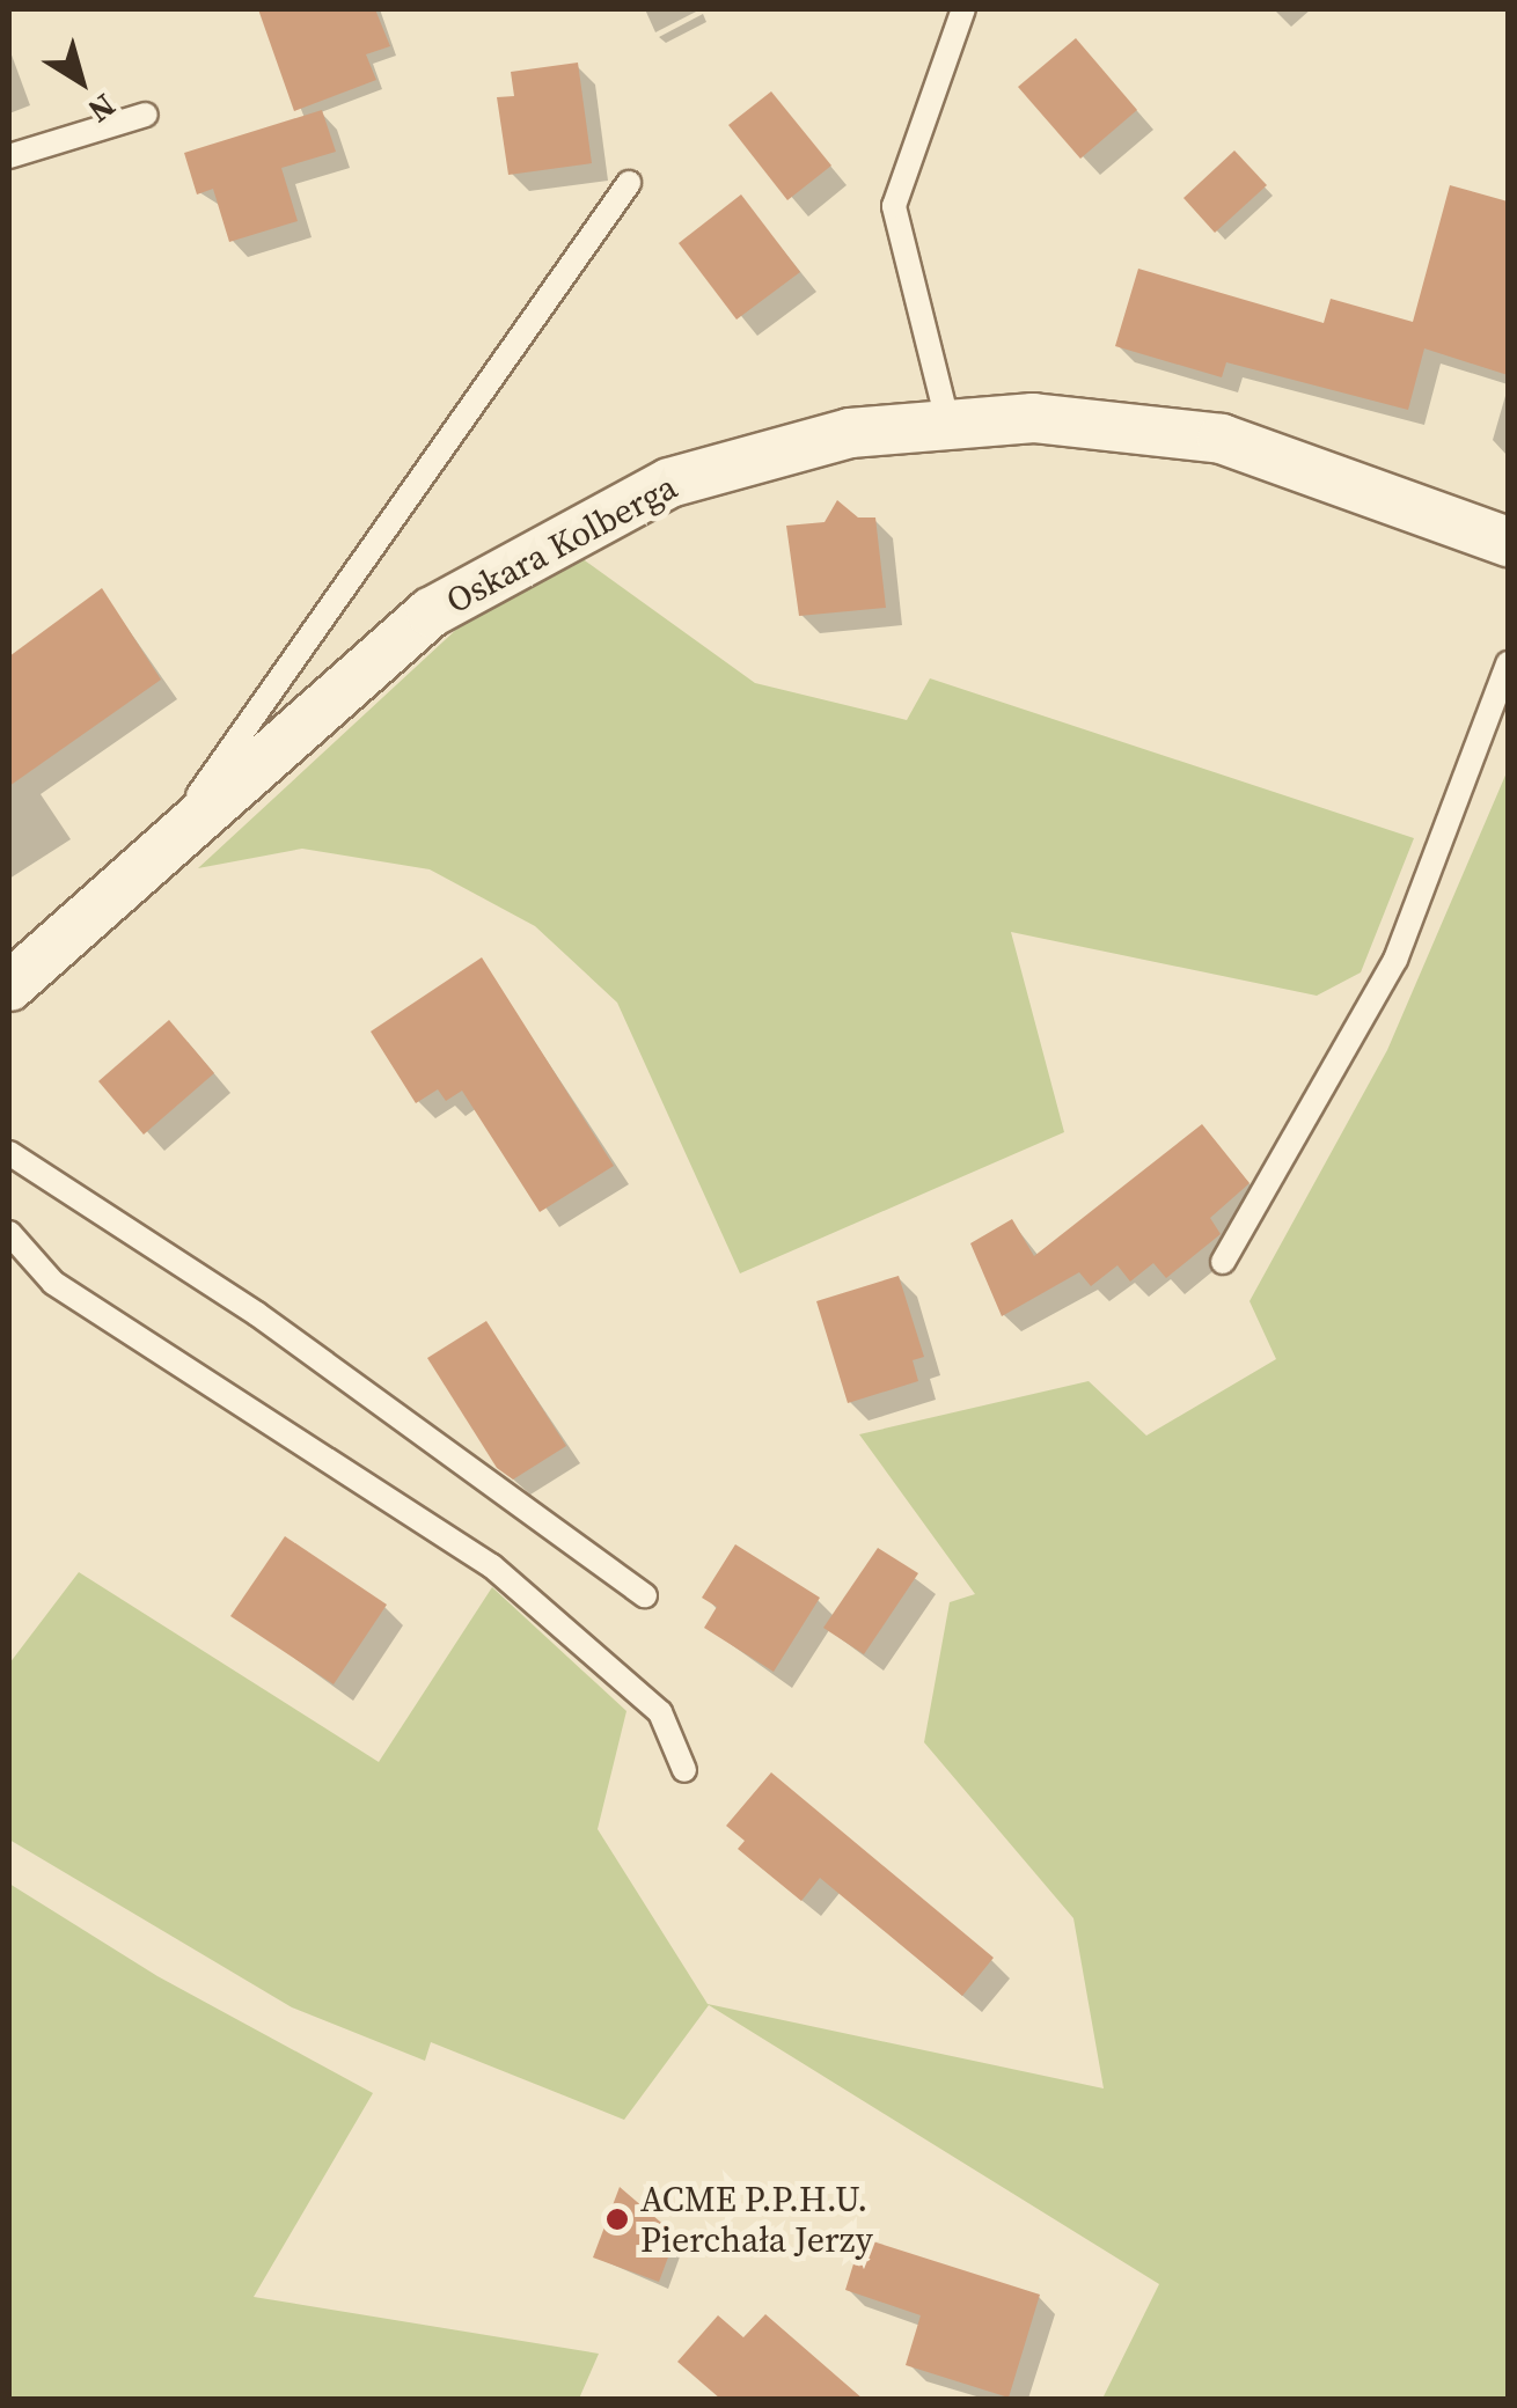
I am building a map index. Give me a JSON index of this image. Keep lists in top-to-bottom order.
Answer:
{
  "streets": {
    "street": ["Oskara Kolberga"]
  },
  "places": ["ACME P.P.H.U. Pierchała Jerzy"],
  "north": "bottom right"
}
